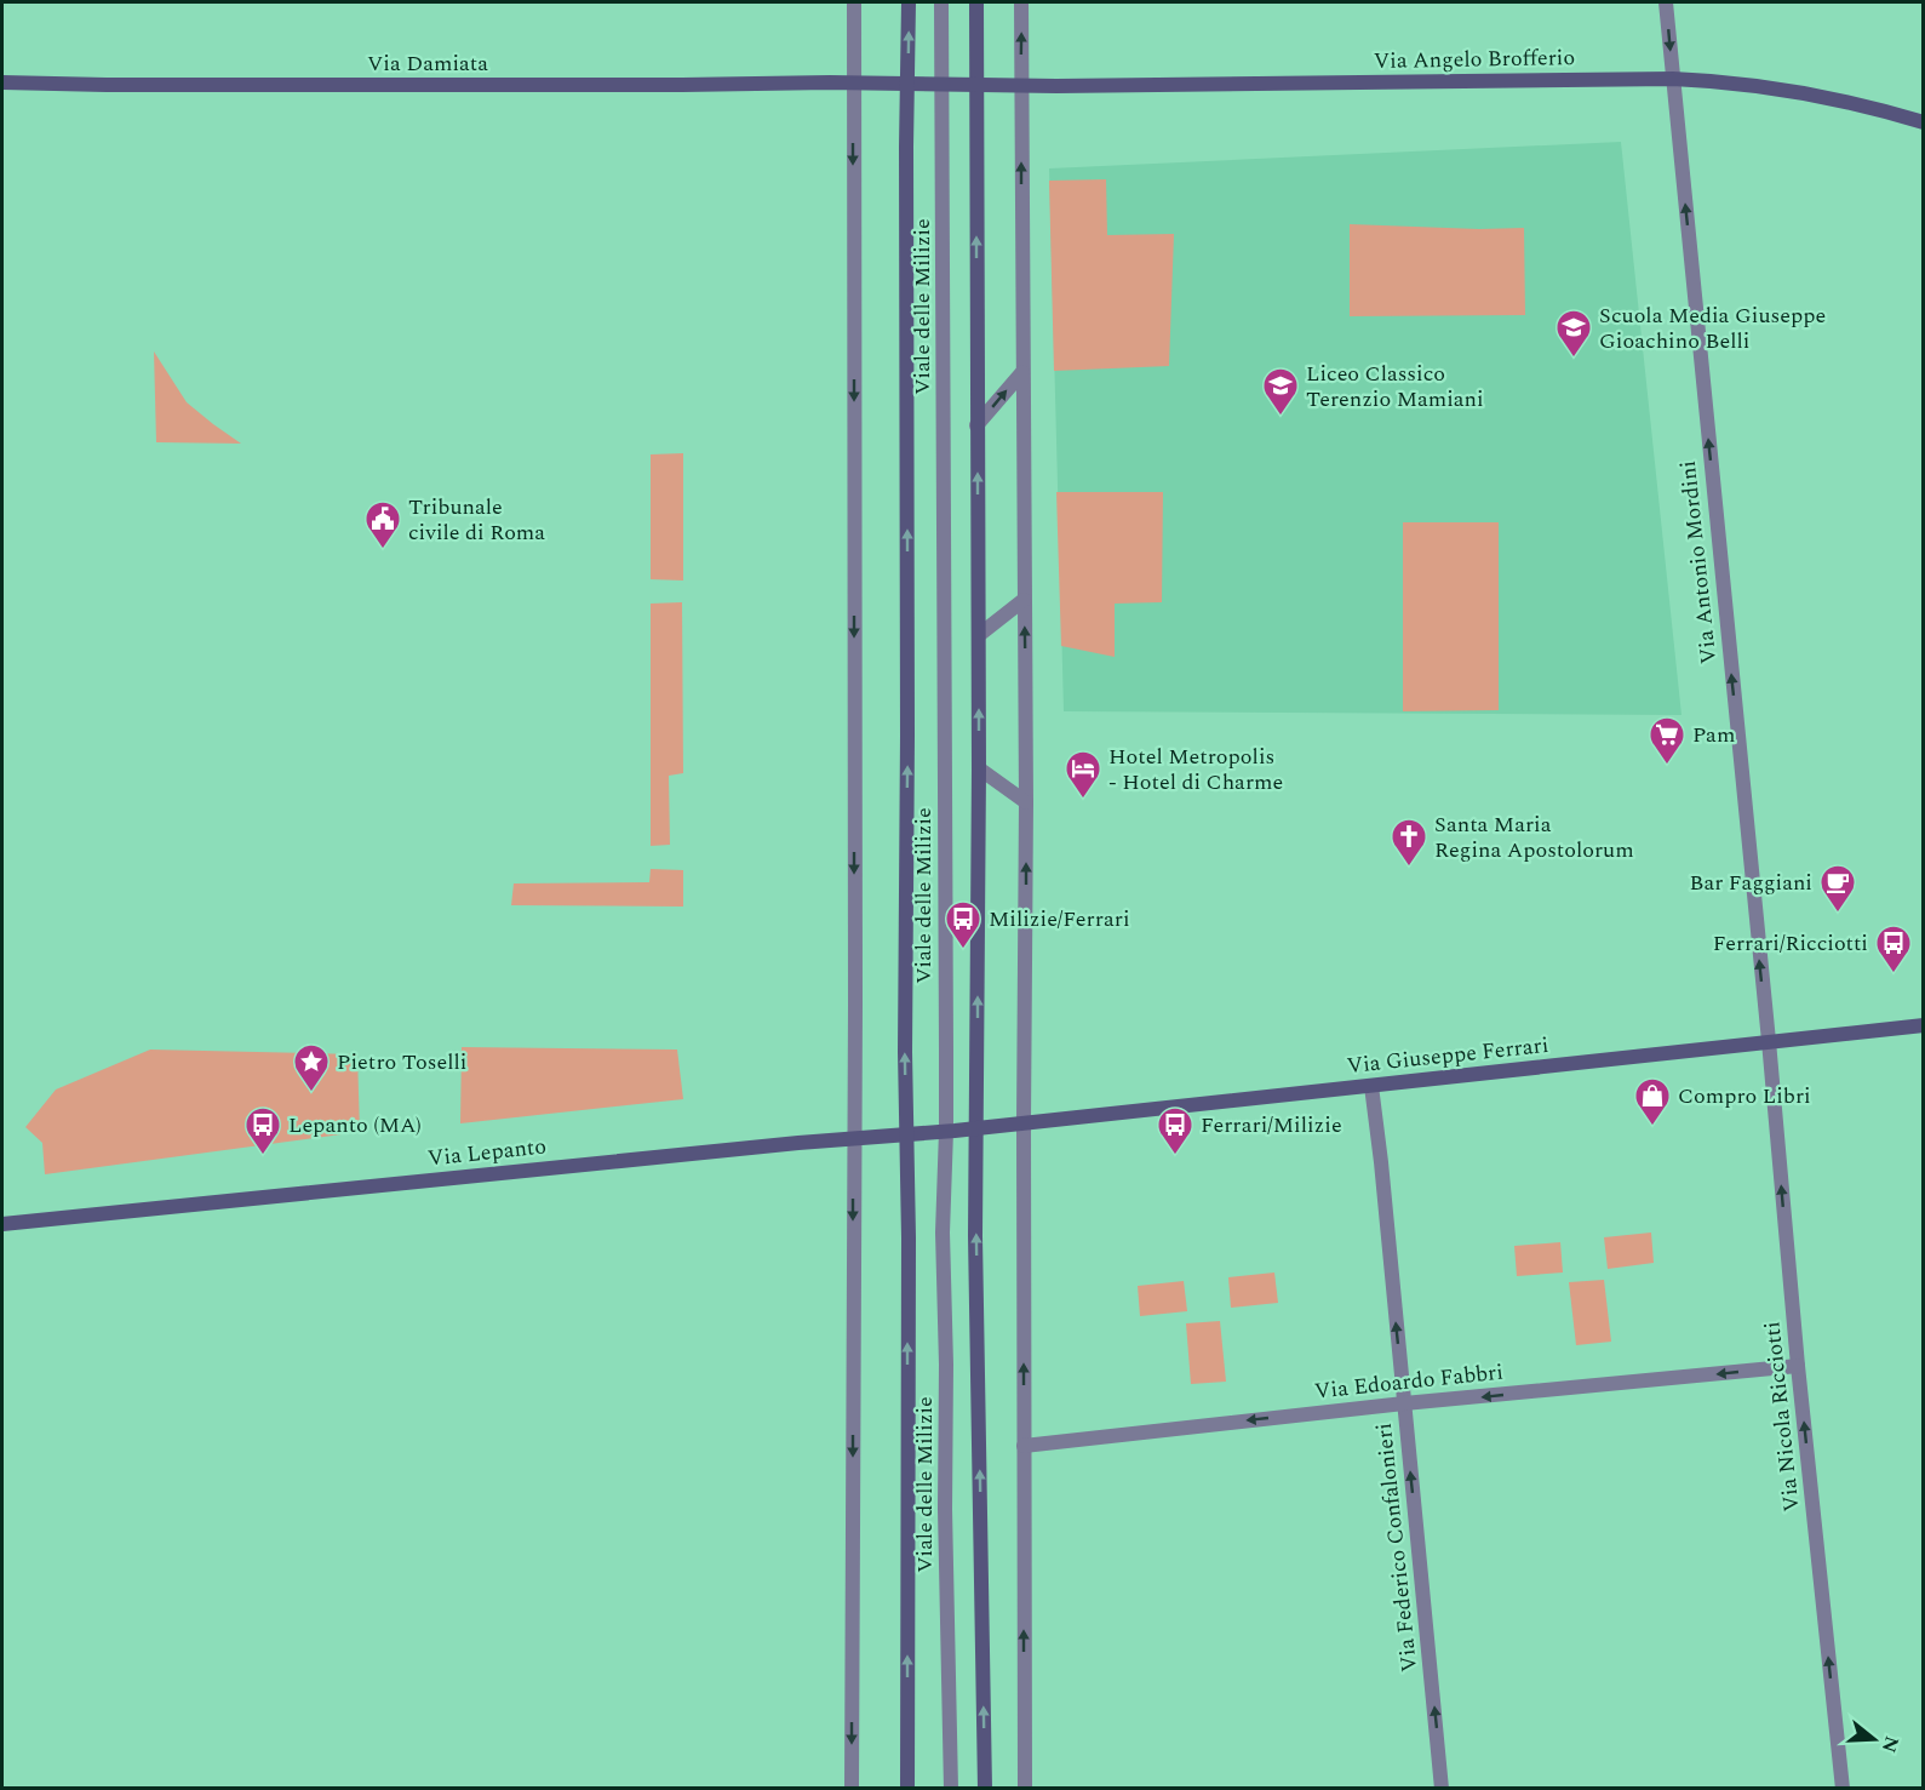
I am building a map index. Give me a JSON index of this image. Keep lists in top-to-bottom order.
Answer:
{
  "streets": {
    "street": [
      "Via Angelo Brofferio",
      "Via Damiata",
      "Viale delle Milizie",
      "Via Antonio Mordini",
      "Via Giuseppe Ferrari",
      "Via Lepanto",
      "Via Edoardo Fabbri",
      "Via Nicola Ricciotti",
      "Via Federico Confalonieri"
    ]
  },
  "crossings": [
    ["Via Angelo Brofferio", "Via Damiata"],
    ["Via Angelo Brofferio", "Viale delle Milizie"],
    ["Via Angelo Brofferio", "Via Antonio Mordini"],
    ["Via Damiata", "Viale delle Milizie"],
    ["Viale delle Milizie", "Via Lepanto"],
    ["Via Antonio Mordini", "Via Giuseppe Ferrari"],
    ["Via Antonio Mordini", "Via Nicola Ricciotti"],
    ["Via Giuseppe Ferrari", "Via Lepanto"],
    ["Via Giuseppe Ferrari", "Via Nicola Ricciotti"],
    ["Via Giuseppe Ferrari", "Via Federico Confalonieri"],
    ["Via Edoardo Fabbri", "Via Nicola Ricciotti"],
    ["Via Edoardo Fabbri", "Via Federico Confalonieri"]
  ],
  "one_way": [
    "Via Antonio Mordini",
    "Via Edoardo Fabbri",
    "Via Nicola Ricciotti",
    "Via Federico Confalonieri"
  ],
  "places": {
    "school or university": ["Scuola Media Giuseppe Gioachino Belli", "Liceo Classico Terenzio Mamiani"],
    "public building": ["Tribunale civile di Roma"],
    "supermarket": ["Pam"],
    "hotel": ["Hotel Metropolis - Hotel di Charme"],
    "church": ["Santa Maria Regina Apostolorum"],
    "cafe": ["Bar Faggiani"],
    "bus stop": [
      "Milizie/Ferrari",
      "Ferrari/Ricciotti",
      "Lepanto (MA)",
      "Ferrari/Milizie"
    ],
    "place": ["Pietro Toselli"],
    "shop": ["Compro Libri"]
  },
  "north": "right"
}
